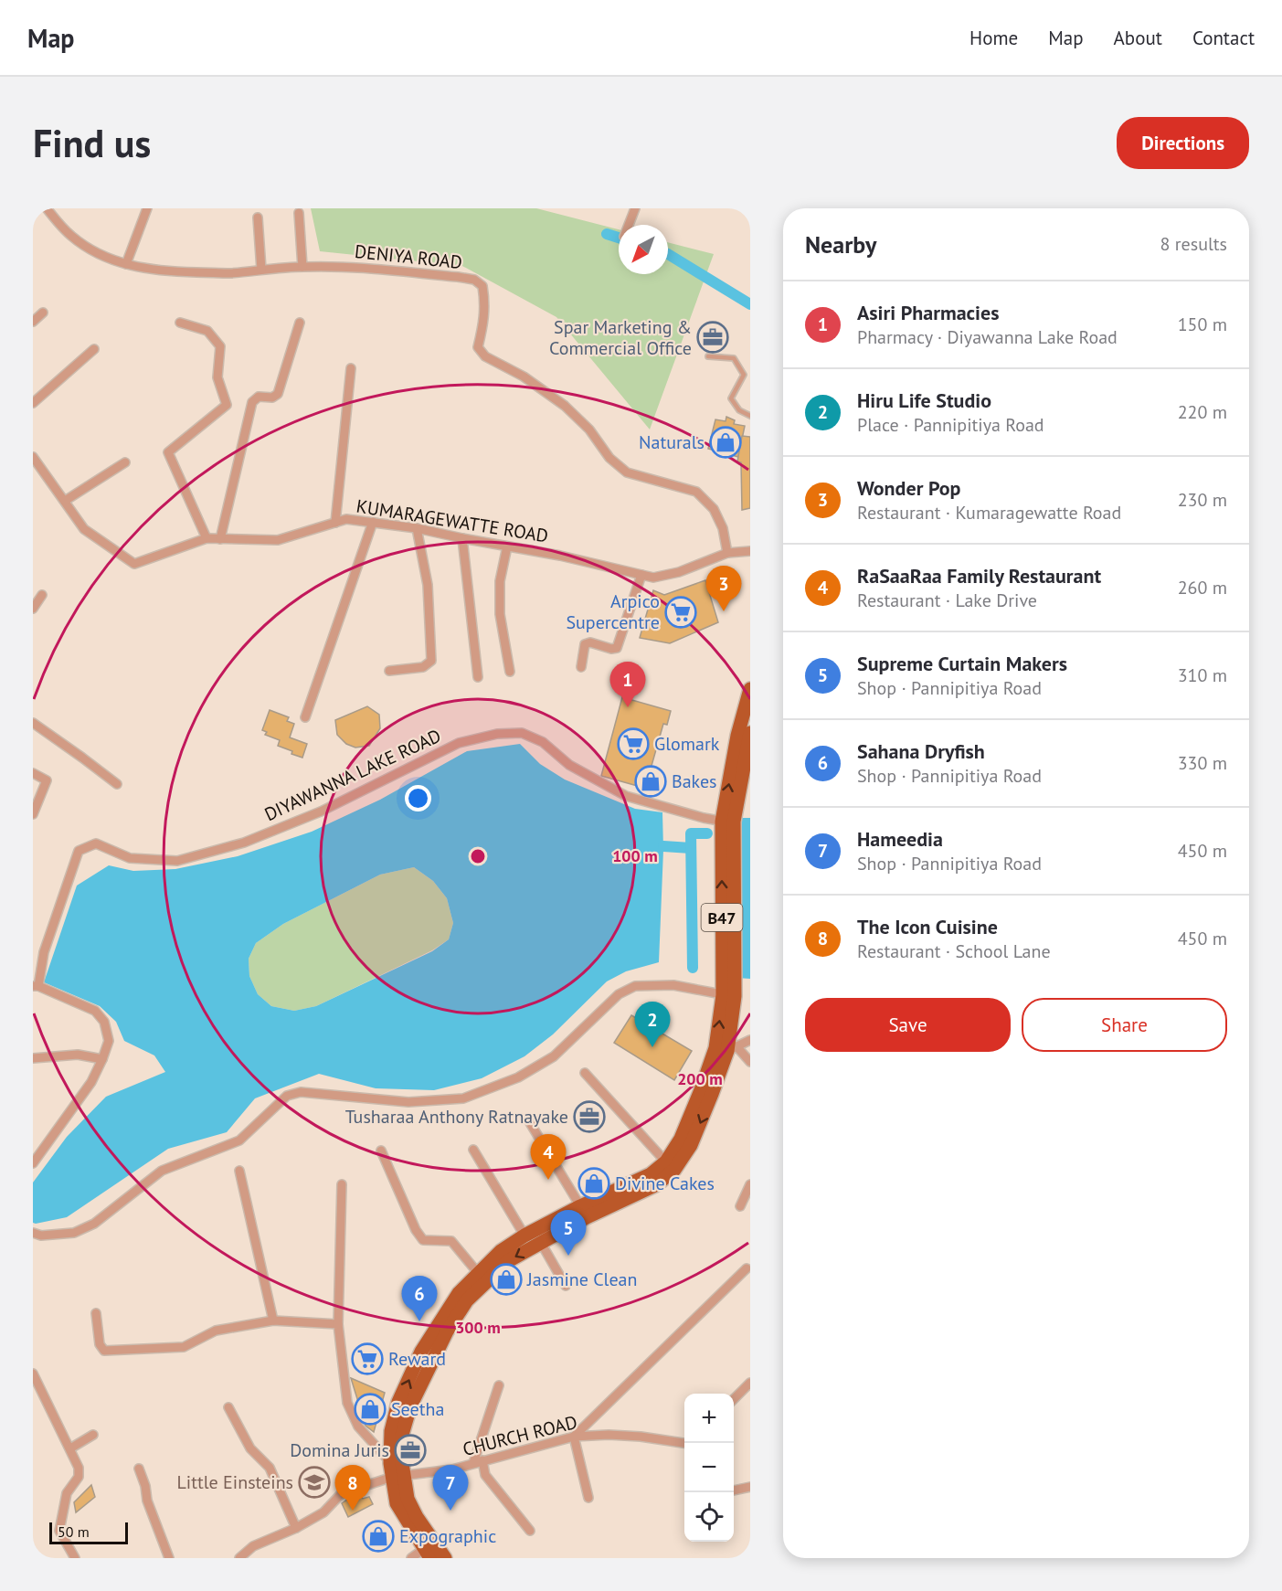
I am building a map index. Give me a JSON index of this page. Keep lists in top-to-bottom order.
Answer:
{
  "streets": {
    "main road": ["B47"],
    "street": [
      "DENIYA ROAD",
      "KUMARAGEWATTE ROAD",
      "DIYAWANNA LAKE ROAD",
      "CHURCH ROAD"
    ]
  },
  "crossings": [
    ["DENIYA ROAD", "KUMARAGEWATTE ROAD"],
    ["DIYAWANNA LAKE ROAD", "B47"],
    ["B47", "CHURCH ROAD"]
  ],
  "places": {
    "office": ["Spar Marketing & Commercial Office", "Tusharaa Anthony Ratnayake", "Domina Juris"],
    "shop": [
      "Naturals",
      "Bakes",
      "Divine Cakes",
      "Jasmine Clean",
      "Seetha",
      "Expographic"
    ],
    "supermarket": ["Arpico Supercentre", "Glomark", "Reward"],
    "school or university": ["Little Einsteins"]
  },
  "scale_bar": "50 m",
  "north": "bottom left",
  "page": {
    "header": "Map",
    "nav": [
      "Home",
      "Map",
      "About",
      "Contact"
    ],
    "buttons": [
      "Directions",
      ["Save", "Share"]
    ],
    "title": "Find us",
    "heading": ["Nearby", "8 results"],
    "list": [
      {
        "mark": "1",
        "name": "Asiri Pharmacies",
        "note": "Pharmacy · Diyawanna Lake Road",
        "value": "150 m"
      },
      {
        "mark": "2",
        "name": "Hiru Life Studio",
        "note": "Place · Pannipitiya Road",
        "value": "220 m"
      },
      {
        "mark": "3",
        "name": "Wonder Pop",
        "note": "Restaurant · Kumaragewatte Road",
        "value": "230 m"
      },
      {
        "mark": "4",
        "name": "RaSaaRaa Family Restaurant",
        "note": "Restaurant · Lake Drive",
        "value": "260 m"
      },
      {
        "mark": "5",
        "name": "Supreme Curtain Makers",
        "note": "Shop · Pannipitiya Road",
        "value": "310 m"
      },
      {
        "mark": "6",
        "name": "Sahana Dryfish",
        "note": "Shop · Pannipitiya Road",
        "value": "330 m"
      },
      {
        "mark": "7",
        "name": "Hameedia",
        "note": "Shop · Pannipitiya Road",
        "value": "450 m"
      },
      {
        "mark": "8",
        "name": "The Icon Cuisine",
        "note": "Restaurant · School Lane",
        "value": "450 m"
      }
    ],
    "pins": [
      "3",
      "1",
      "2",
      "4",
      "5",
      "6",
      "7",
      "8"
    ],
    "map_buttons": ["+", "−"],
    "scale": "50 m"
  },
  "rings": ["100 m", "200 m", "300 m"]
}
